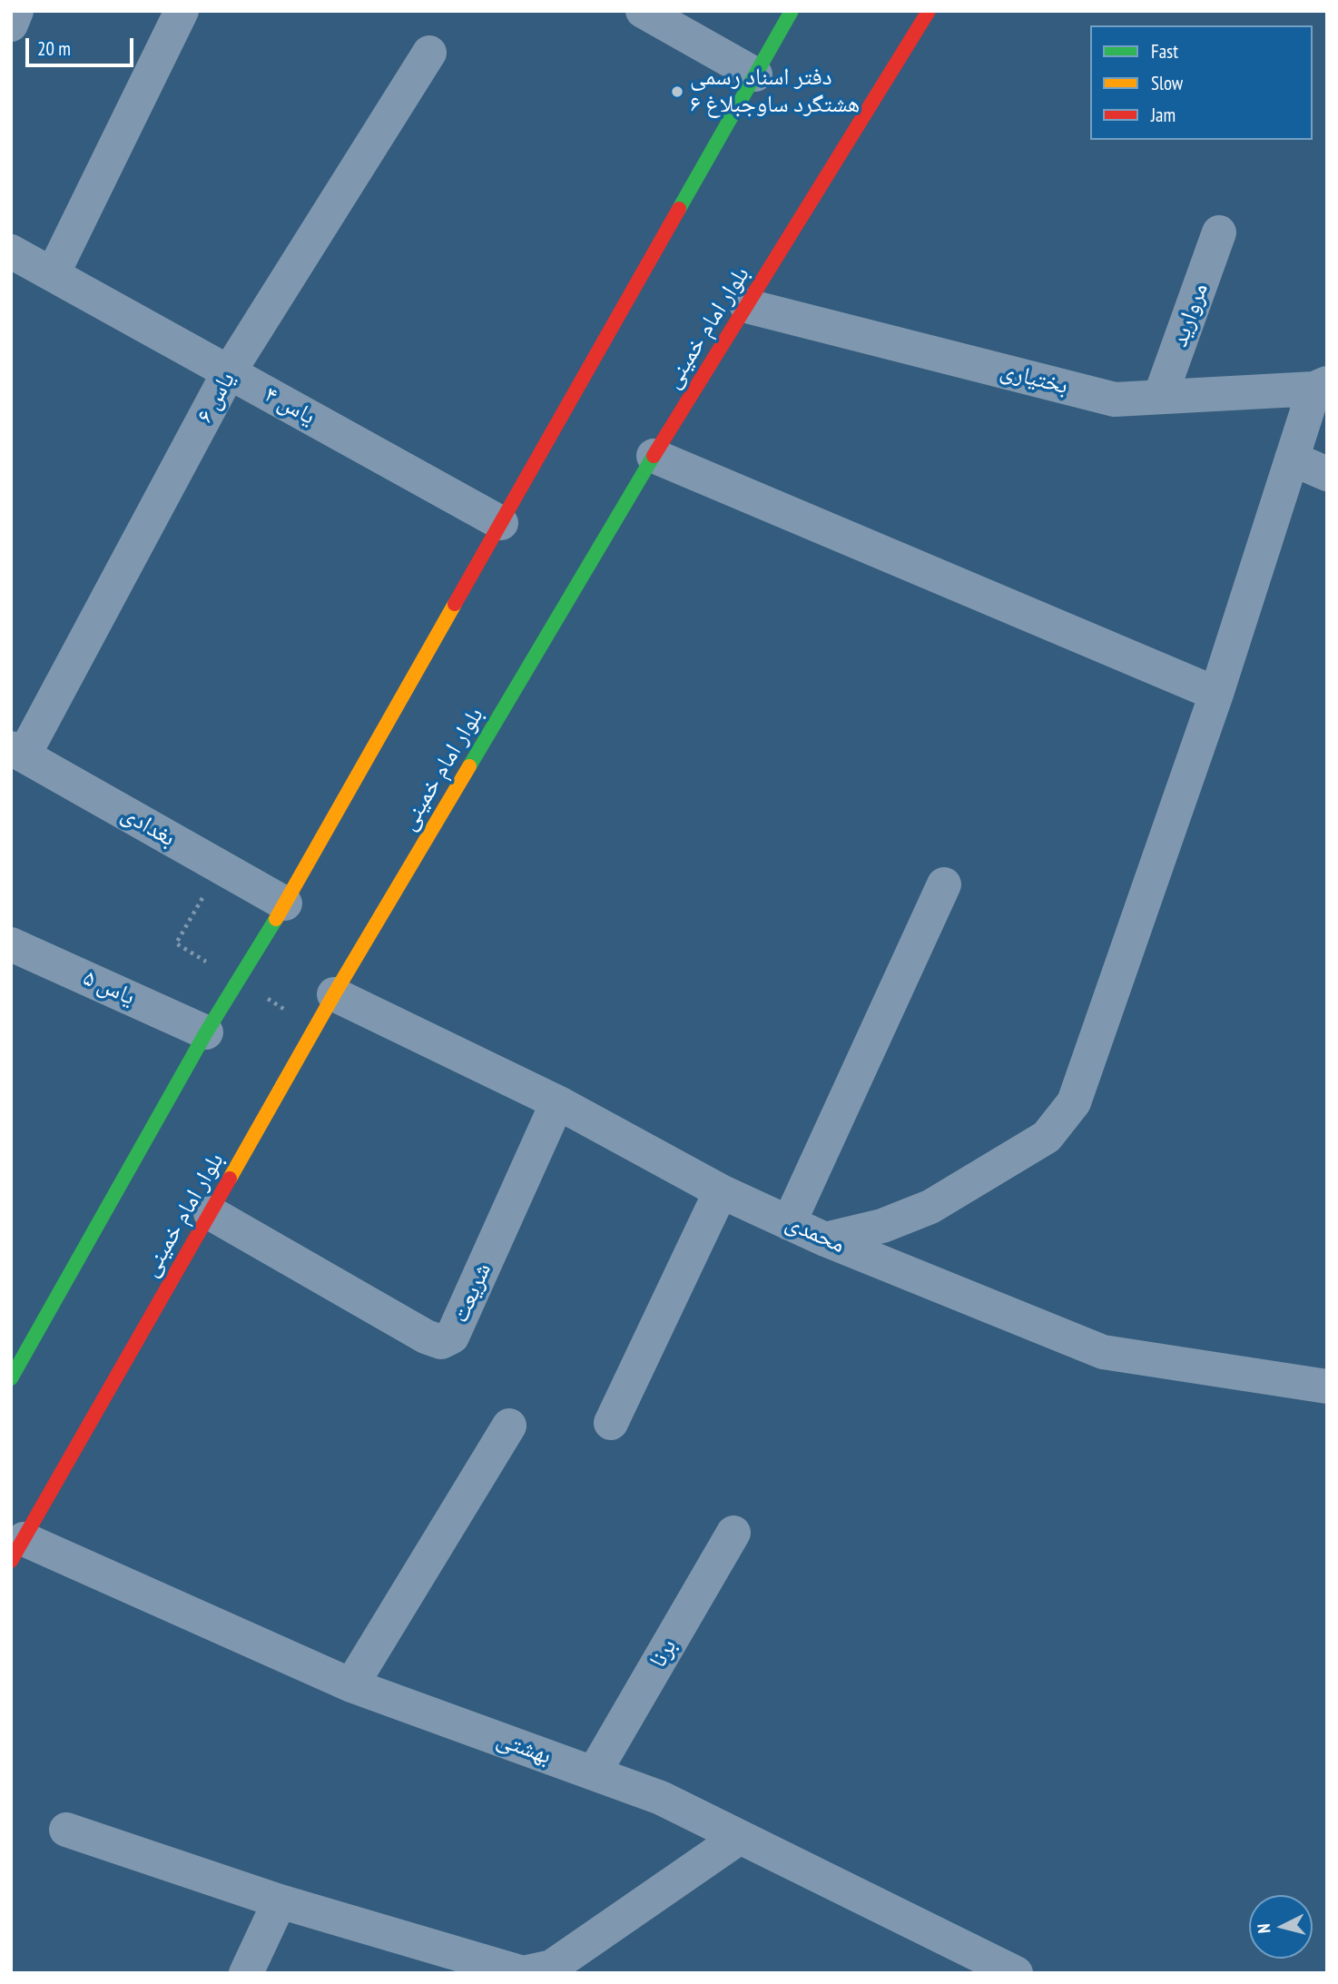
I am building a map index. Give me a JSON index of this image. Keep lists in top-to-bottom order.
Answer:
{
  "streets": {
    "highway": ["بلوار امام خمینی"],
    "street": [
      "مروارید",
      "بختیاری",
      "یاس ۶",
      "یاس ۴",
      "بغدادی",
      "یاس ۵",
      "محمدی",
      "شریعت",
      "برنا",
      "بهشتی"
    ]
  },
  "crossings": [
    ["مروارید", "بختیاری"],
    ["بلوار امام خمینی", "بختیاری"],
    ["بلوار امام خمینی", "محمدی"],
    ["بلوار امام خمینی", "شریعت"],
    ["بلوار امام خمینی", "بهشتی"],
    ["یاس ۶", "یاس ۴"],
    ["یاس ۶", "بغدادی"],
    ["محمدی", "شریعت"],
    ["برنا", "بهشتی"]
  ],
  "places": ["دفتر اسناد رسمی ۶ هشتگرد ساوجبلاغ"],
  "legend": ["Fast", "Slow", "Jam"],
  "scale_bar": "20 m",
  "north": "left"
}
